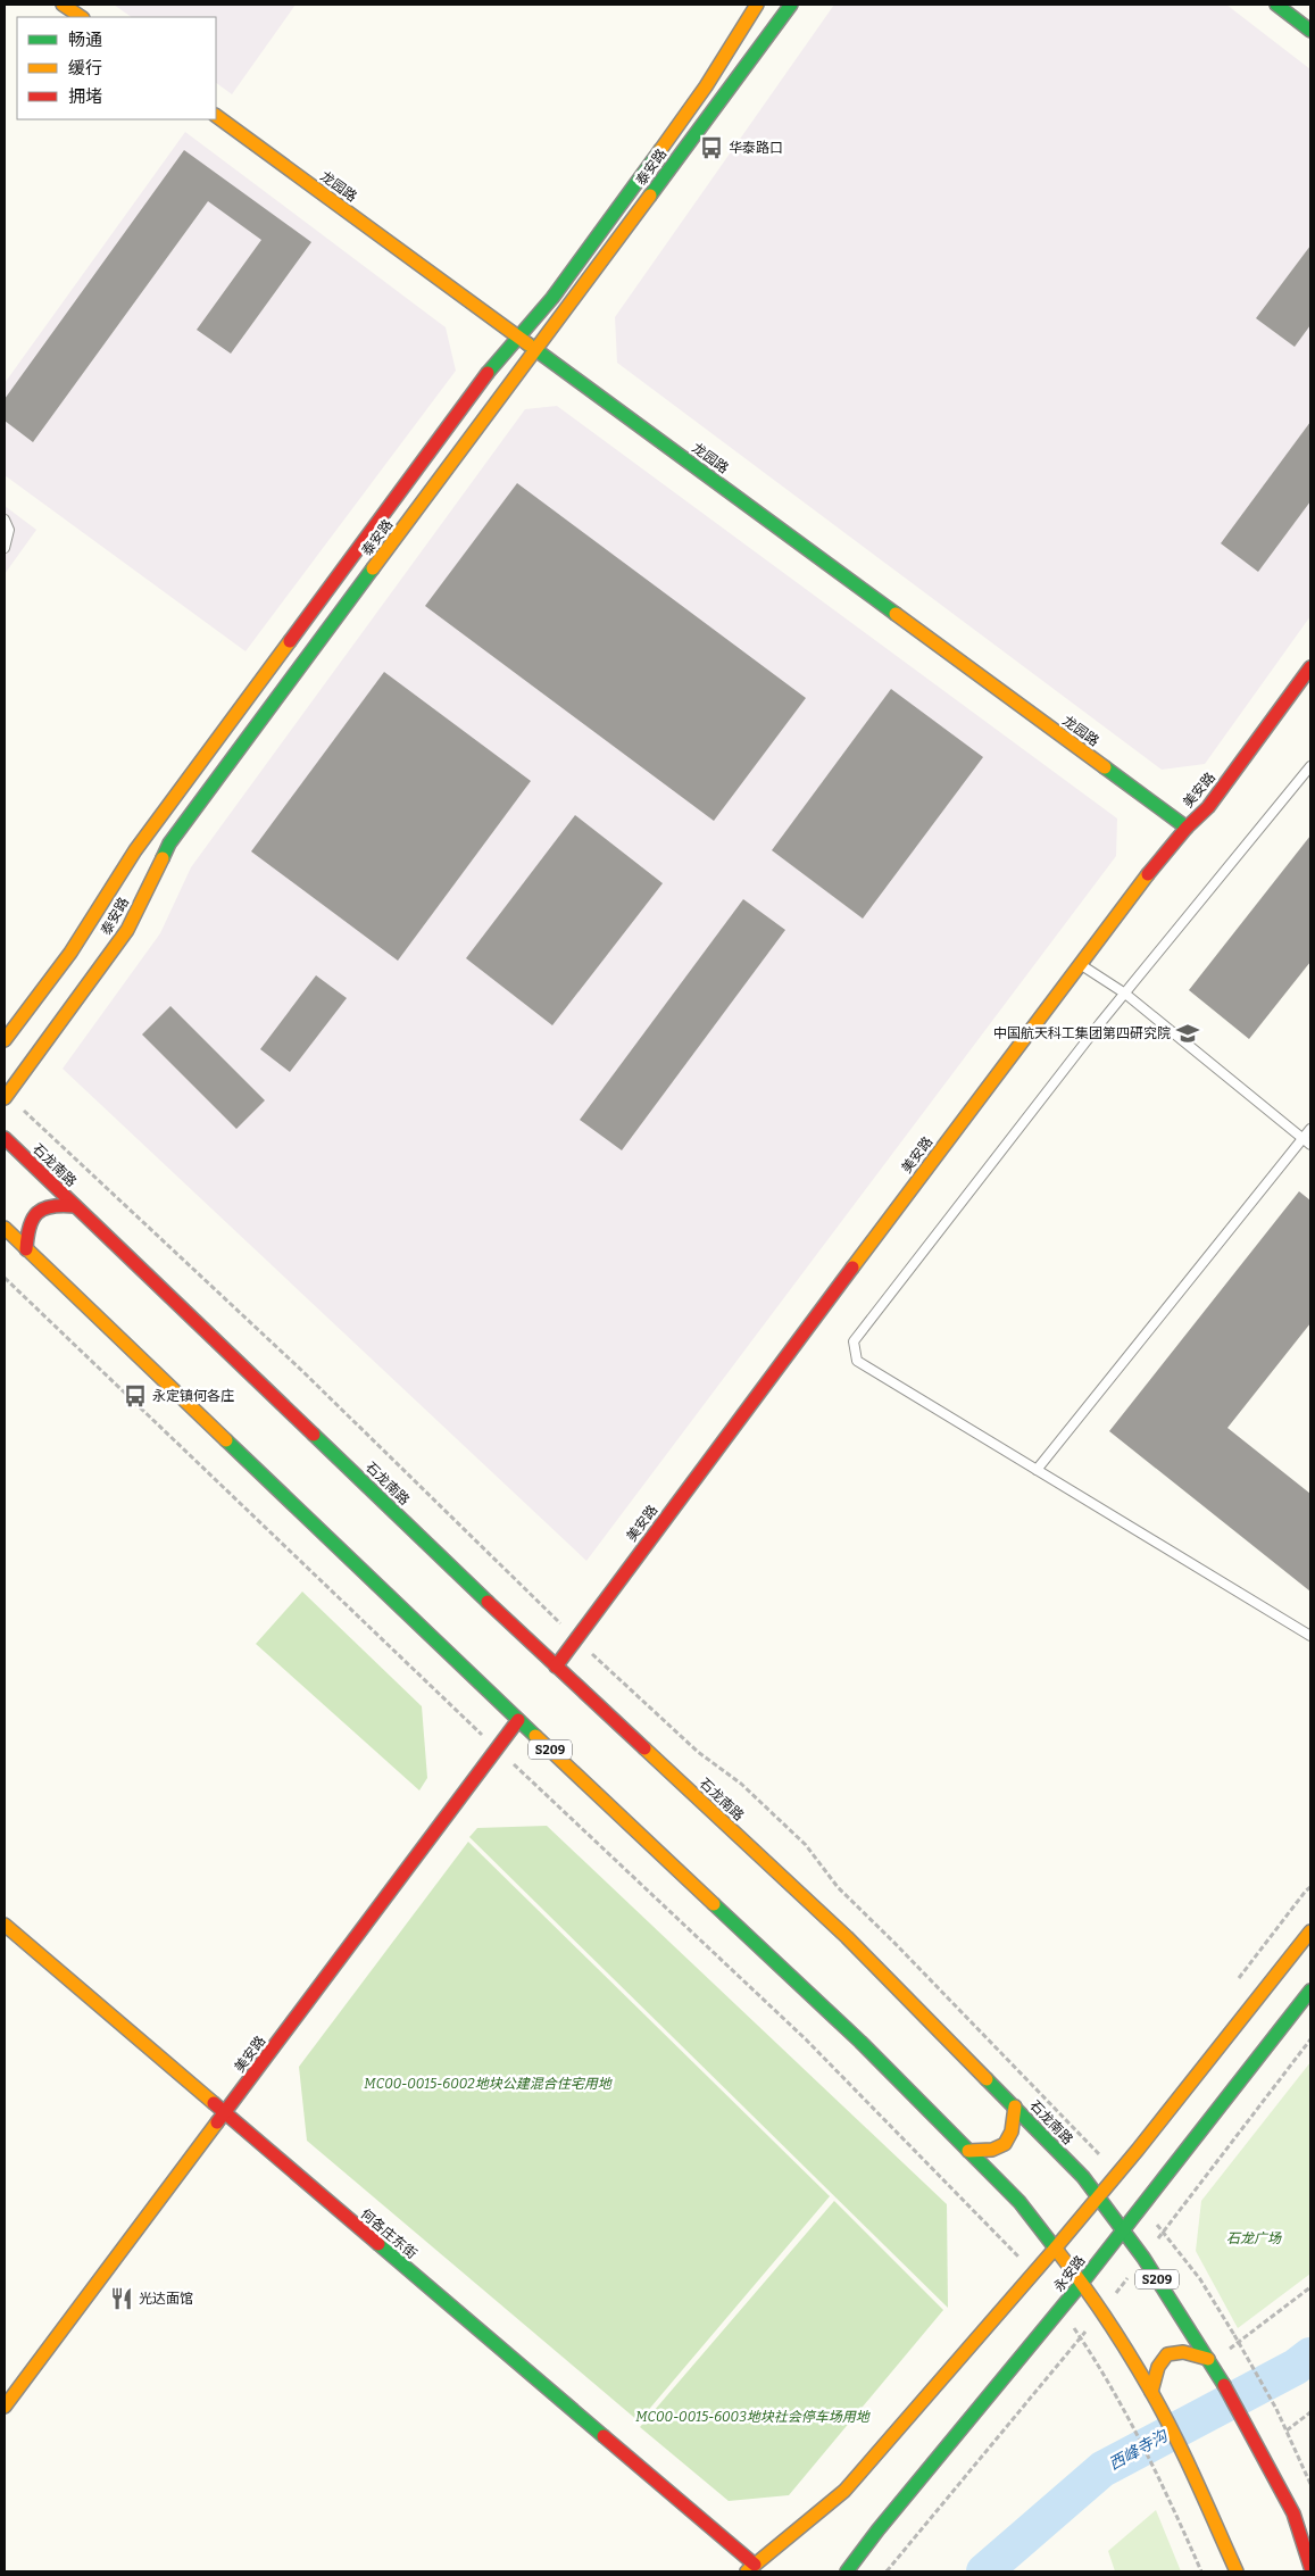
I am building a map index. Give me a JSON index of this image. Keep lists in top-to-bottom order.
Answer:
{
  "streets": {
    "main road": [
      "泰安路",
      "龙园路",
      "美安路",
      "石龙南路",
      "S209",
      "何各庄东街",
      "永安路"
    ]
  },
  "crossings": [
    ["泰安路", "龙园路"],
    ["龙园路", "美安路"],
    ["美安路", "石龙南路"],
    ["美安路", "S209"],
    ["美安路", "何各庄东街"],
    ["石龙南路", "永安路"],
    ["S209", "永安路"],
    ["何各庄东街", "永安路"]
  ],
  "water": ["西峰寺沟"],
  "parks": ["MC00-0015-6002地块公建混合住宅用地", "石龙广场", "MC00-0015-6003地块社会停车场用地"],
  "places": {
    "bus stop": ["华泰路口", "永定镇何各庄"],
    "school or university": ["中国航天科工集团第四研究院"],
    "restaurant": ["光达面馆"]
  },
  "legend": ["畅通", "缓行", "拥堵"]
}
